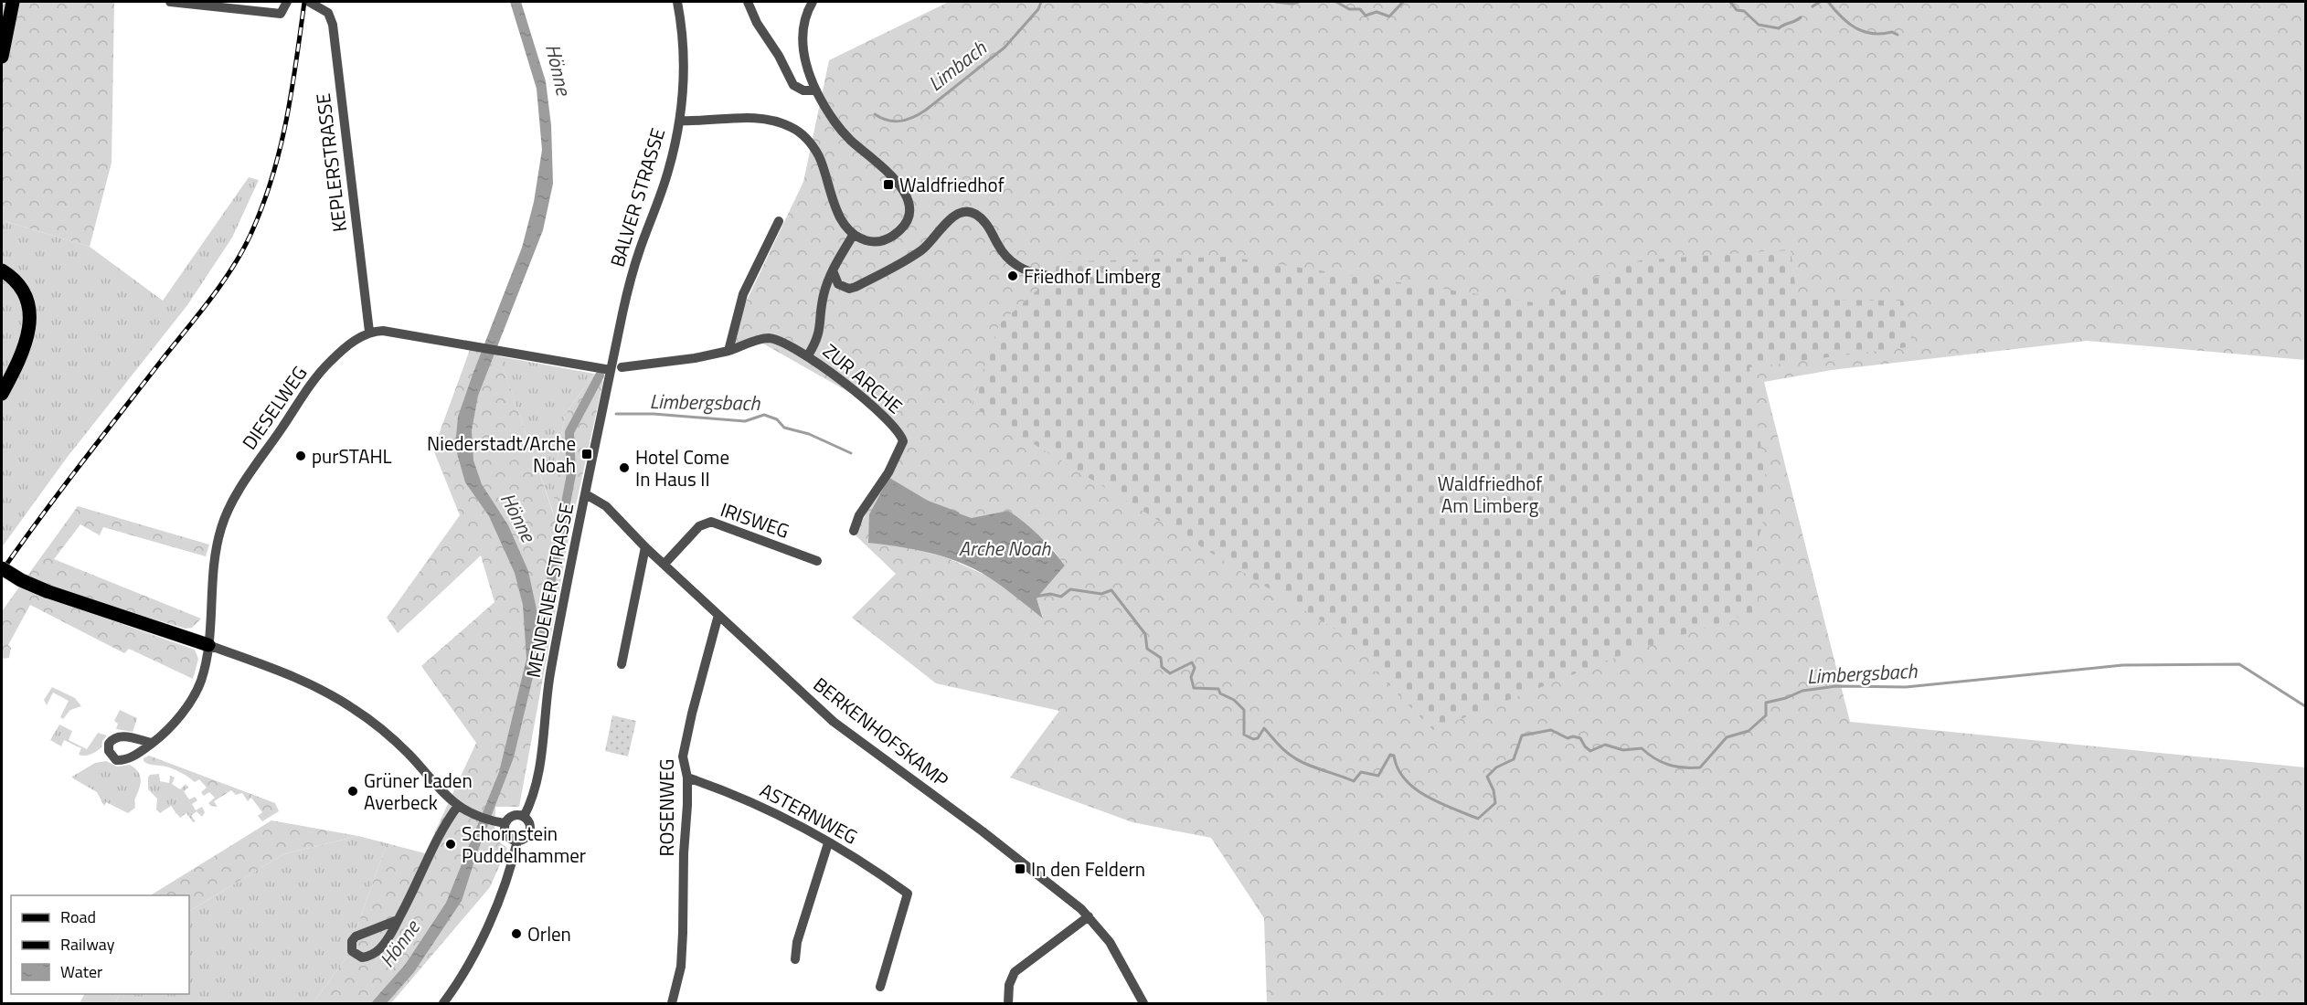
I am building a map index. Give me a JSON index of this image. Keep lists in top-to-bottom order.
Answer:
{
  "streets": {
    "street": [
      "KEPLERSTRASSE",
      "BALVER STRASSE",
      "ZUR ARCHE",
      "DIESELWEG",
      "IRISWEG",
      "MENDENER STRASSE",
      "BERKENHOFSKAMP",
      "ROSENWEG",
      "ASTERNWEG"
    ]
  },
  "crossings": [
    ["KEPLERSTRASSE", "DIESELWEG"],
    ["BALVER STRASSE", "MENDENER STRASSE"],
    ["IRISWEG", "BERKENHOFSKAMP"],
    ["MENDENER STRASSE", "BERKENHOFSKAMP"],
    ["BERKENHOFSKAMP", "ROSENWEG"],
    ["ROSENWEG", "ASTERNWEG"]
  ],
  "water": [
    "Limbach",
    "Hönne",
    "Limbergsbach",
    "Arche Noah"
  ],
  "parks": ["Waldfriedhof Am Limberg"],
  "places": {
    "transit": ["Waldfriedhof", "Niederstadt/Arche Noah", "In den Feldern"],
    "other": [
      "Friedhof Limberg",
      "purSTAHL",
      "Hotel Come In Haus II",
      "Grüner Laden Averbeck",
      "Schornstein Puddelhammer",
      "Orlen"
    ]
  },
  "legend": ["Road", "Railway", "Water"]
}
